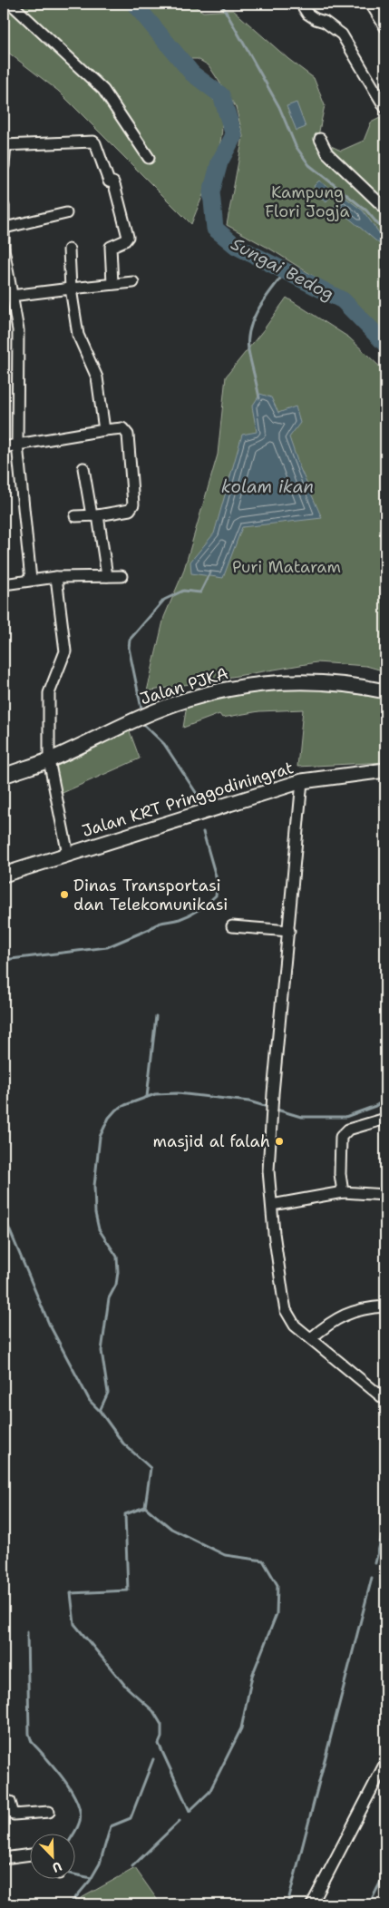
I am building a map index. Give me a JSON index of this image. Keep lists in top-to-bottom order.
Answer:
{
  "streets": {
    "main road": ["Jalan PJKA", "Jalan KRT Pringgodiningrat"]
  },
  "water": ["Sungai Bedog", "kolam ikan"],
  "parks": ["Kampung Flori Jogja", "Puri Mataram"],
  "places": ["Dinas Transportasi dan Telekomunikasi", "masjid al falah"],
  "north": "bottom right"
}
